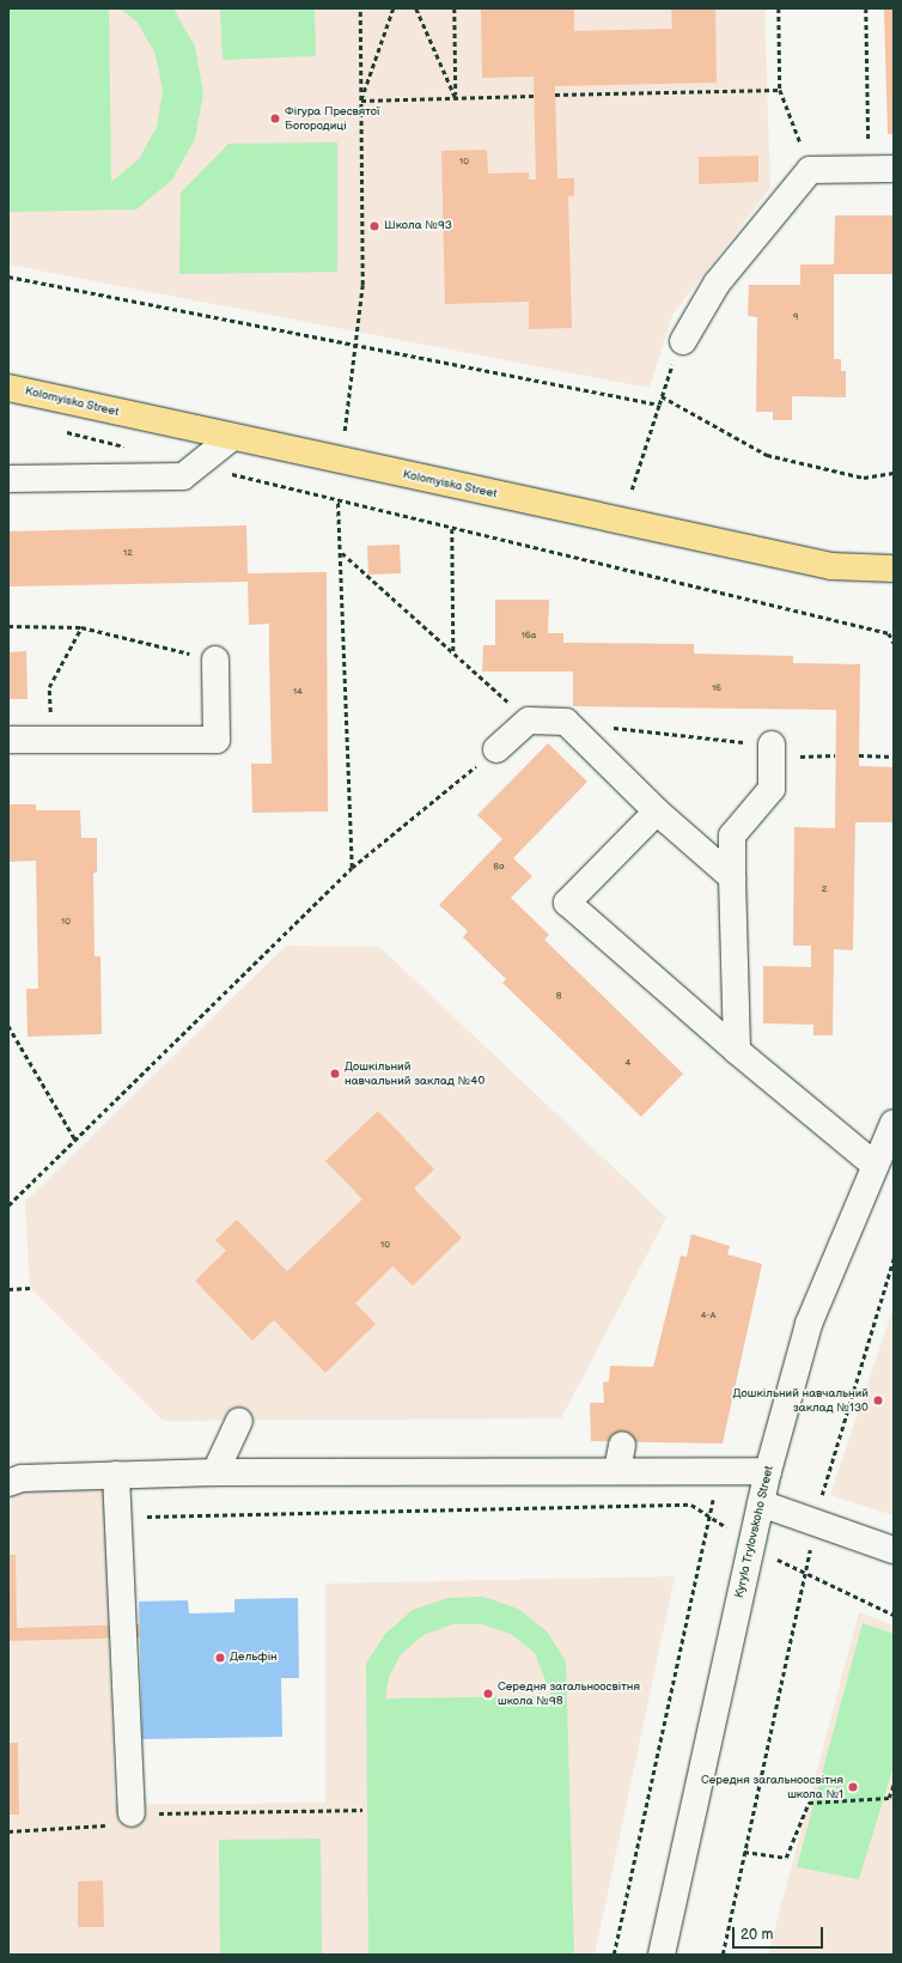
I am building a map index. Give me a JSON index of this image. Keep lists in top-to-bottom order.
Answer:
{
  "streets": {
    "main road": ["Kolomyiska Street"],
    "street": ["Kyryla Trylovskoho Street"]
  },
  "places": [
    "Фігура Пресвятої Богородиці",
    "Школа №93",
    "Дошкільний навчальний заклад №40",
    "Дошкільний навчальний заклад №130",
    "Дельфін",
    "Середня загальноосвітня школа №98",
    "Середня загальноосвітня школа №1"
  ],
  "house_numbers": [
    "10",
    "9",
    "12",
    "16а",
    "16",
    "14",
    "8а",
    "2",
    "10",
    "8",
    "4",
    "10",
    "4-А"
  ],
  "scale_bar": "20 m"
}
